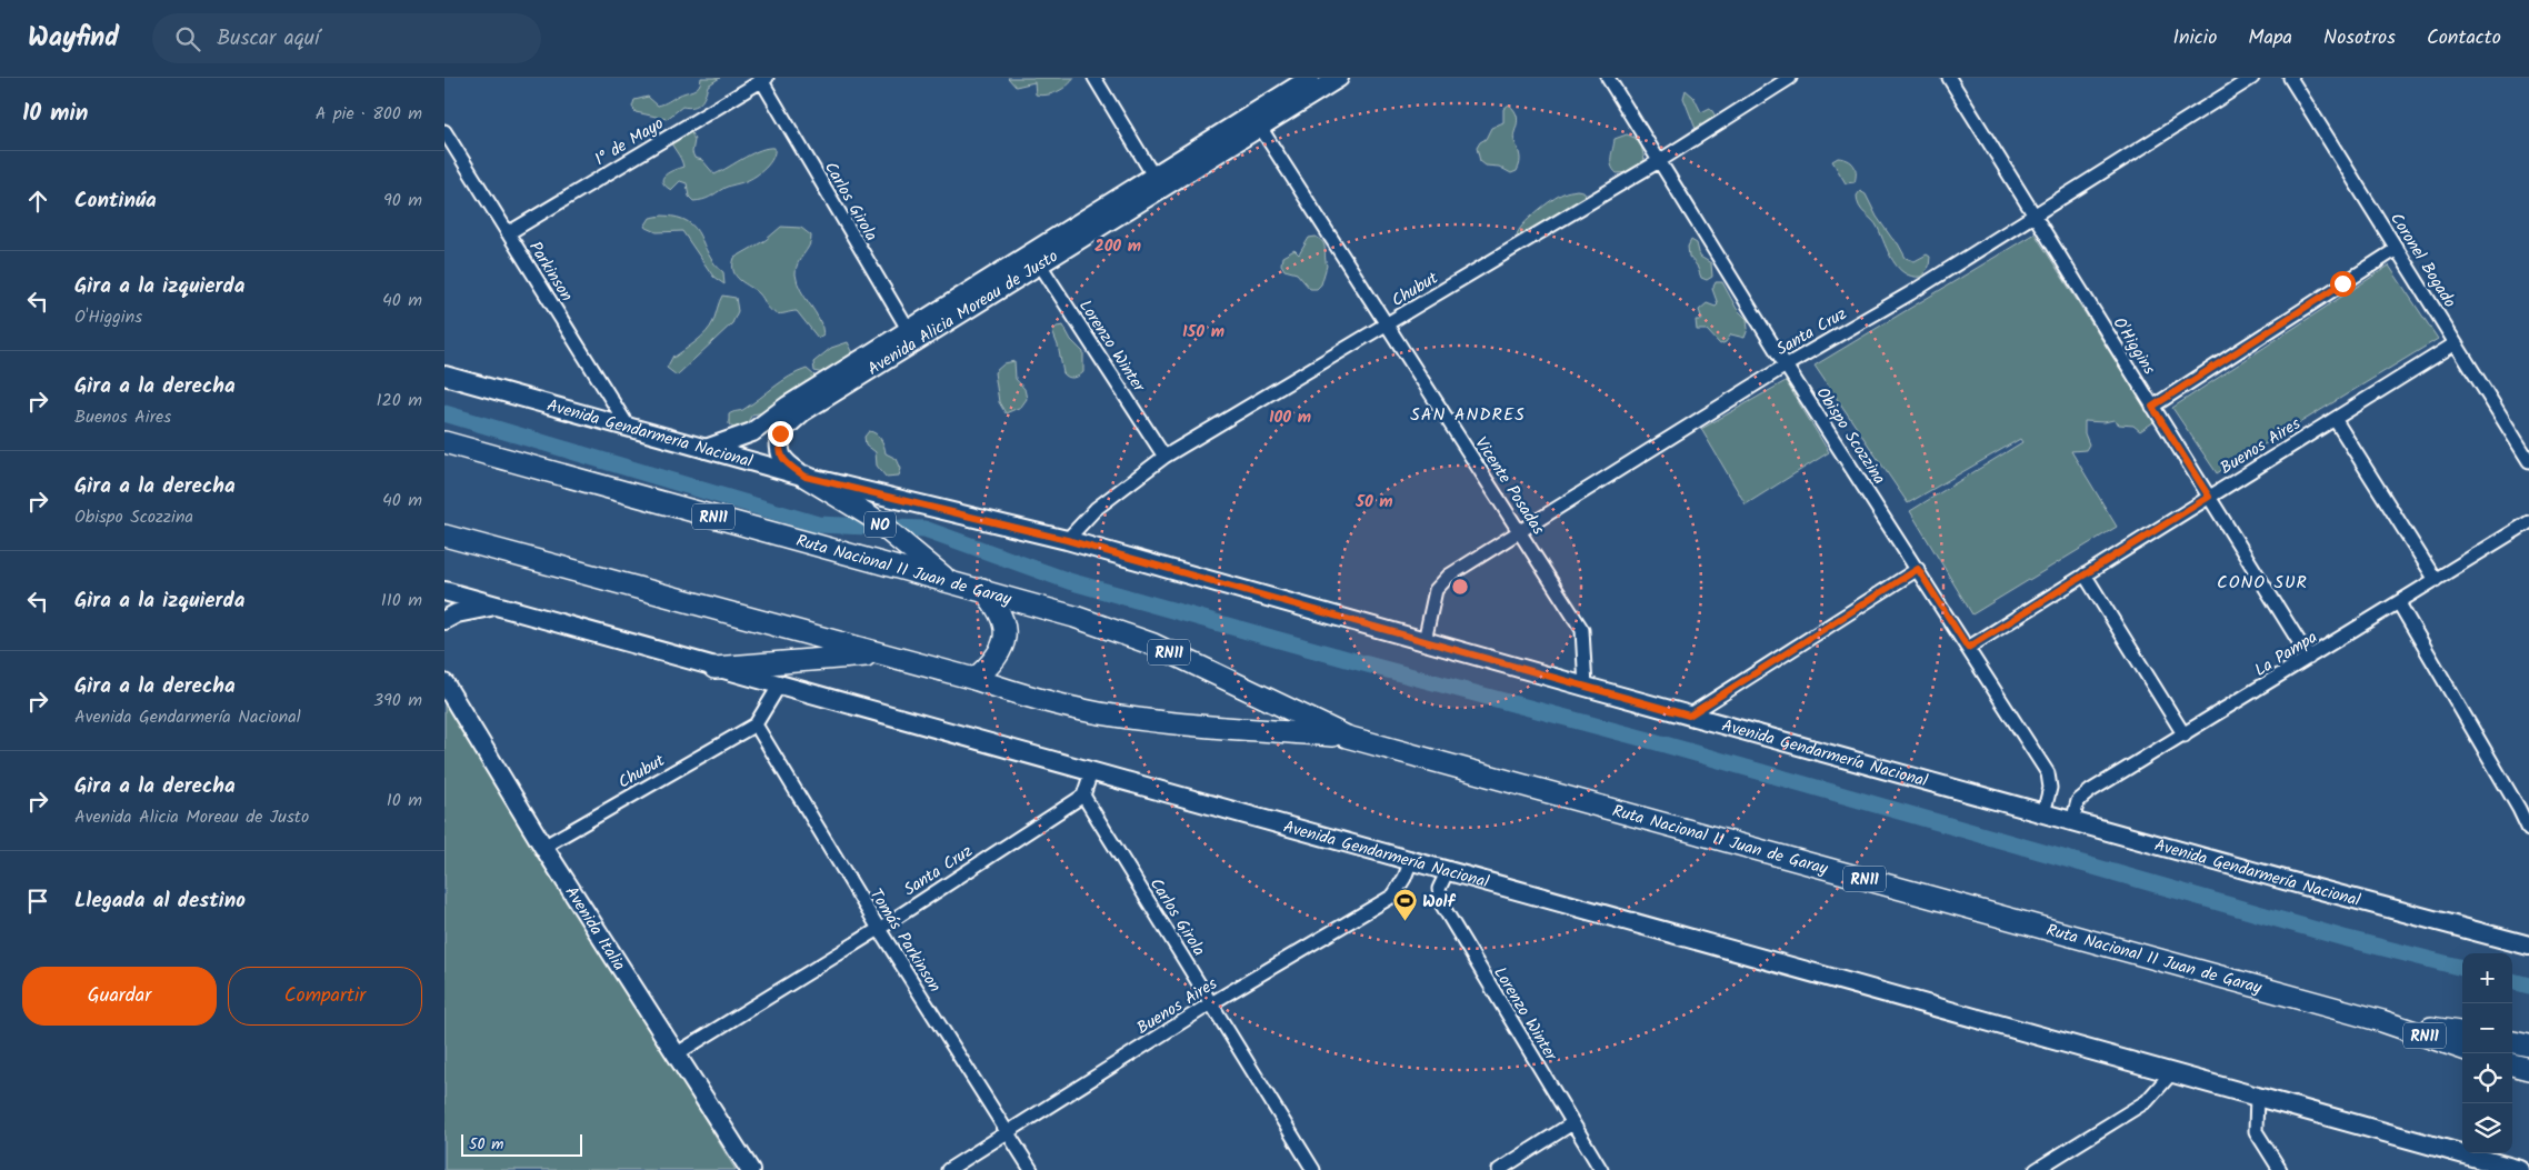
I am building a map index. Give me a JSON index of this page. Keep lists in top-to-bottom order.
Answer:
{
  "streets": {
    "highway": ["RN11", "NO", "Ruta Nacional 11 Juan de Garay"],
    "main road": ["Avenida Alicia Moreau de Justo", "Avenida Gendarmería Nacional", "Avenida Italia"],
    "street": [
      "1° de Mayo",
      "Carlos Girola",
      "Coronel Bogado",
      "Parkinson",
      "Chubut",
      "Santa Cruz",
      "Lorenzo Winter",
      "O'Higgins",
      "Obispo Scozzina",
      "Buenos Aires",
      "Vicente Posadas",
      "La Pampa",
      "Tomás Parkinson"
    ]
  },
  "crossings": [
    ["1° de Mayo", "Carlos Girola"],
    ["1° de Mayo", "Parkinson"],
    ["Carlos Girola", "Avenida Alicia Moreau de Justo"],
    ["Carlos Girola", "Santa Cruz"],
    ["Carlos Girola", "Buenos Aires"],
    ["Coronel Bogado", "Buenos Aires"],
    ["Parkinson", "Avenida Gendarmería Nacional"],
    ["Chubut", "Lorenzo Winter"],
    ["Chubut", "Avenida Gendarmería Nacional"],
    ["Chubut", "Obispo Scozzina"],
    ["Chubut", "Vicente Posadas"],
    ["Chubut", "Avenida Italia"],
    ["Chubut", "Tomás Parkinson"],
    ["Avenida Alicia Moreau de Justo", "Lorenzo Winter"],
    ["Avenida Alicia Moreau de Justo", "Avenida Gendarmería Nacional"],
    ["Avenida Alicia Moreau de Justo", "Vicente Posadas"],
    ["Avenida Alicia Moreau de Justo", "NO"],
    ["Santa Cruz", "O'Higgins"],
    ["Santa Cruz", "Avenida Gendarmería Nacional"],
    ["Santa Cruz", "Obispo Scozzina"],
    ["Santa Cruz", "Vicente Posadas"],
    ["Santa Cruz", "Avenida Italia"],
    ["Santa Cruz", "Tomás Parkinson"],
    ["Lorenzo Winter", "Avenida Gendarmería Nacional"],
    ["O'Higgins", "Buenos Aires"],
    ["O'Higgins", "La Pampa"],
    ["Avenida Gendarmería Nacional", "Obispo Scozzina"],
    ["Avenida Gendarmería Nacional", "Buenos Aires"],
    ["Avenida Gendarmería Nacional", "Vicente Posadas"],
    ["Avenida Gendarmería Nacional", "NO"],
    ["Avenida Gendarmería Nacional", "La Pampa"],
    ["Obispo Scozzina", "Buenos Aires"],
    ["Buenos Aires", "Tomás Parkinson"],
    ["NO", "Ruta Nacional 11 Juan de Garay"]
  ],
  "districts": ["SAN ANDRES", "CONO SUR"],
  "places": {
    "sports": ["Wolf"]
  },
  "scale_bar": "50 m",
  "page": {
    "header": "Wayfind",
    "search": "Buscar aquí",
    "nav": [
      "Inicio",
      "Mapa",
      "Nosotros",
      "Contacto"
    ],
    "heading": ["10 min", "A pie · 800 m"],
    "list": [
      ["Continúa", "90 m"],
      ["Gira a la izquierda", "O'Higgins", "40 m"],
      ["Gira a la derecha", "Buenos Aires", "120 m"],
      ["Gira a la derecha", "Obispo Scozzina", "40 m"],
      ["Gira a la izquierda", "110 m"],
      ["Gira a la derecha", "Avenida Gendarmería Nacional", "390 m"],
      ["Gira a la derecha", "Avenida Alicia Moreau de Justo", "10 m"],
      "Llegada al destino"
    ],
    "buttons": ["Guardar", "Compartir"],
    "map_buttons": ["+", "−"],
    "scale": "50 m"
  },
  "rings": [
    "200 m",
    "150 m",
    "100 m",
    "50 m"
  ]
}
